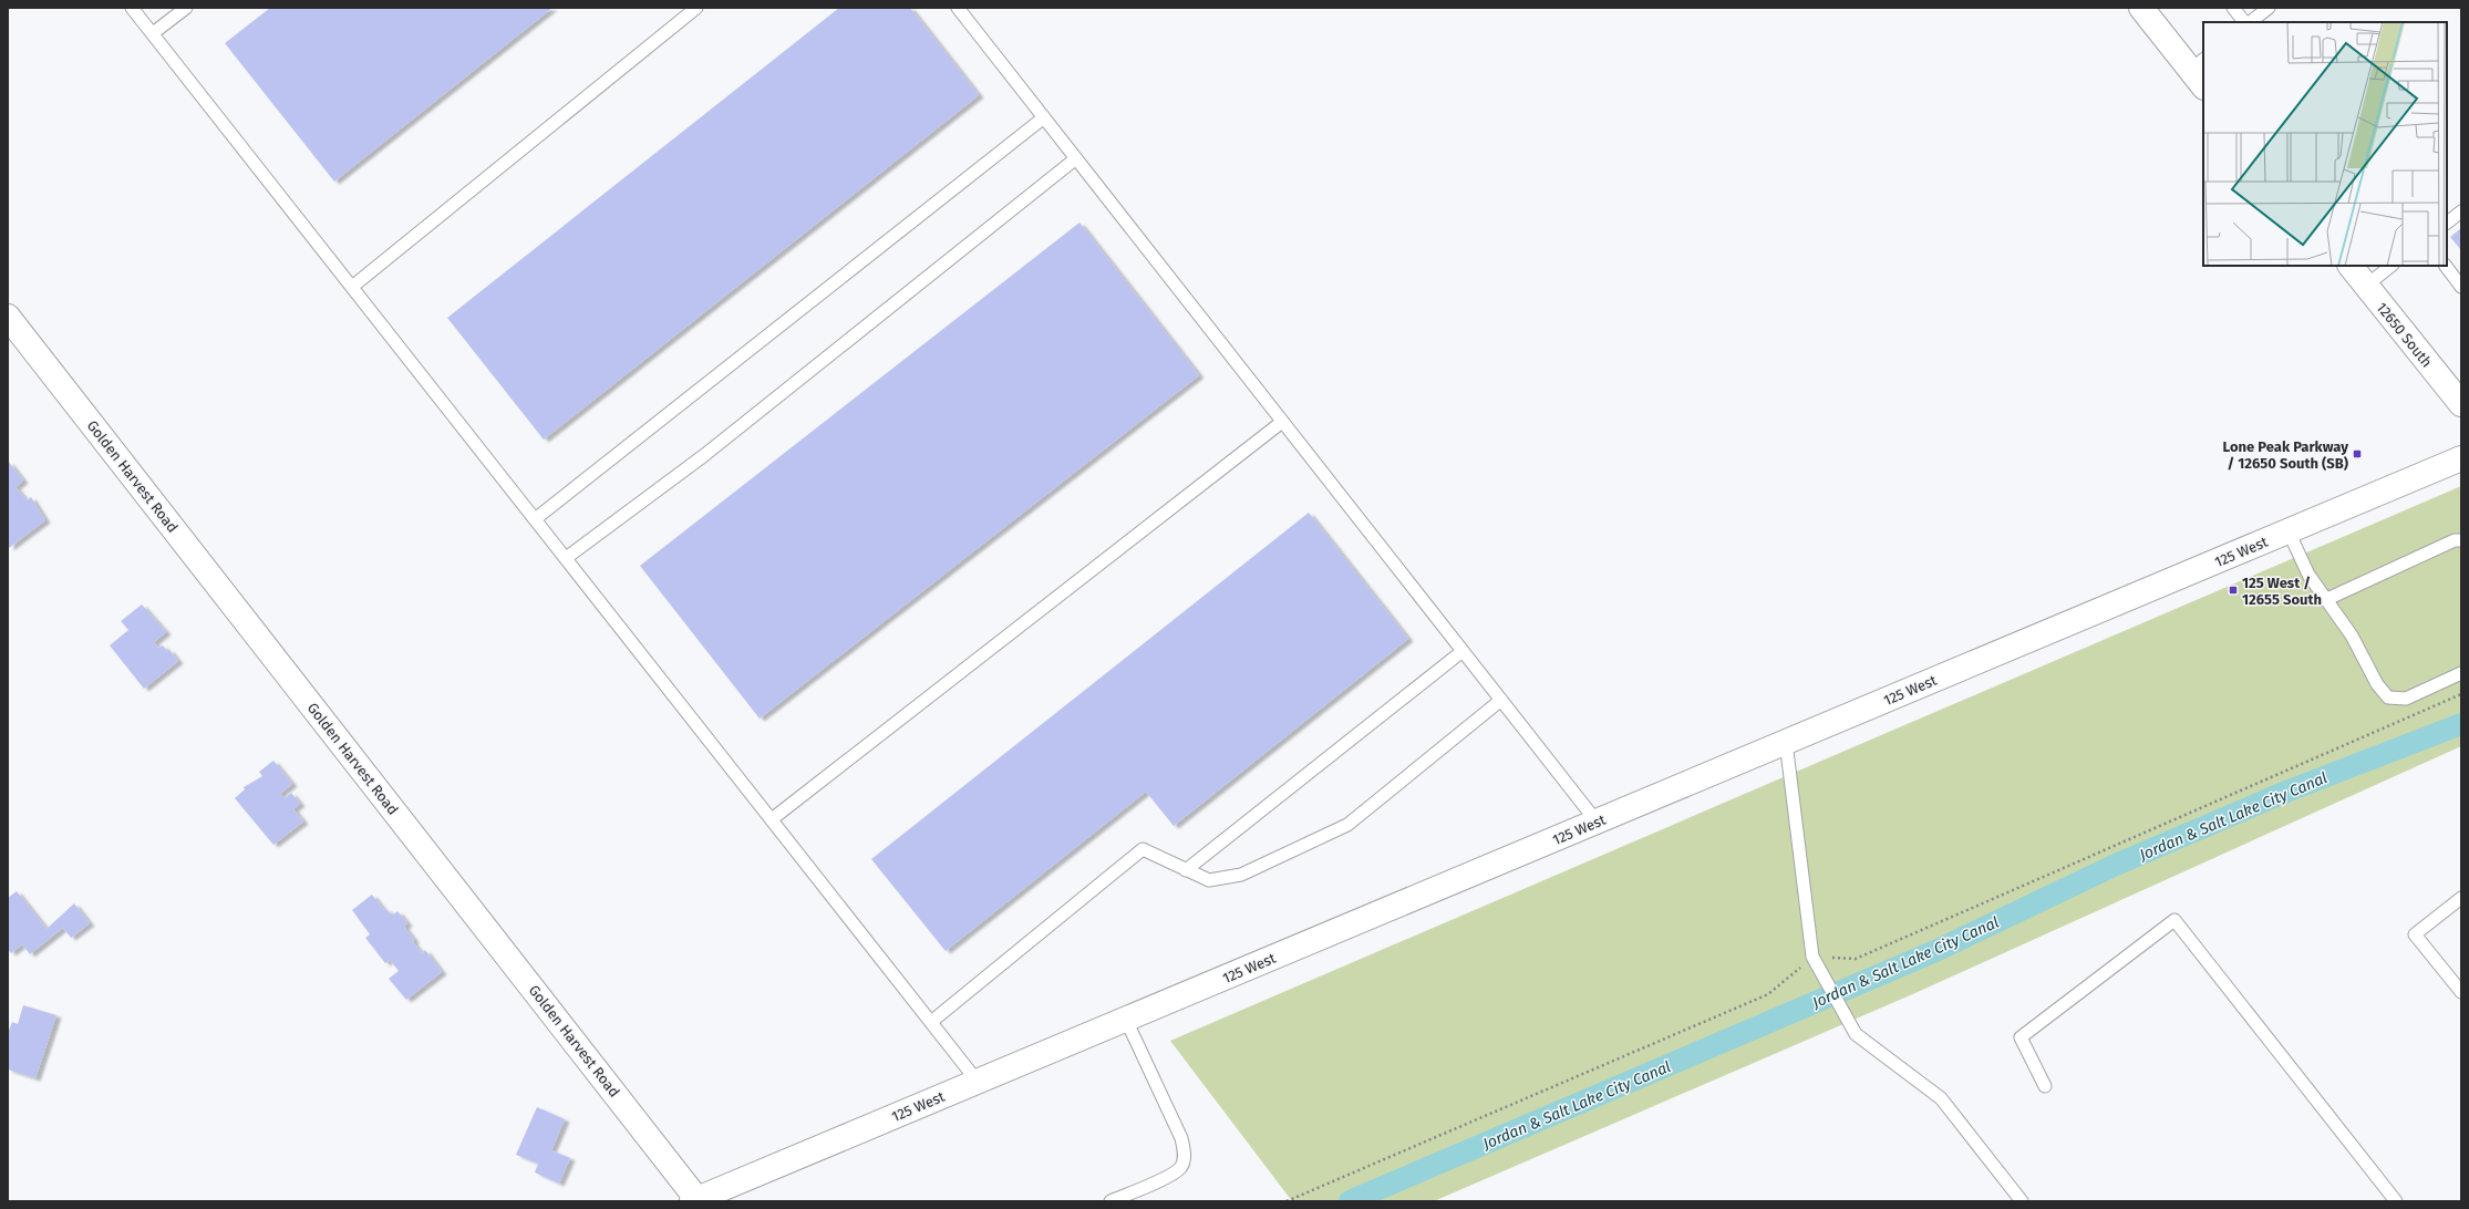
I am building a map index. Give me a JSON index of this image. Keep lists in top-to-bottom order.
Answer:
{
  "streets": {
    "main road": ["12650 South", "Golden Harvest Road", "125 West"]
  },
  "crossings": [
    ["Golden Harvest Road", "125 West"]
  ],
  "water": ["Jordan & Salt Lake City Canal"],
  "places": {
    "transit": ["Lone Peak Parkway / 12650 South (SB)", "125 West / 12655 South"]
  }
}
